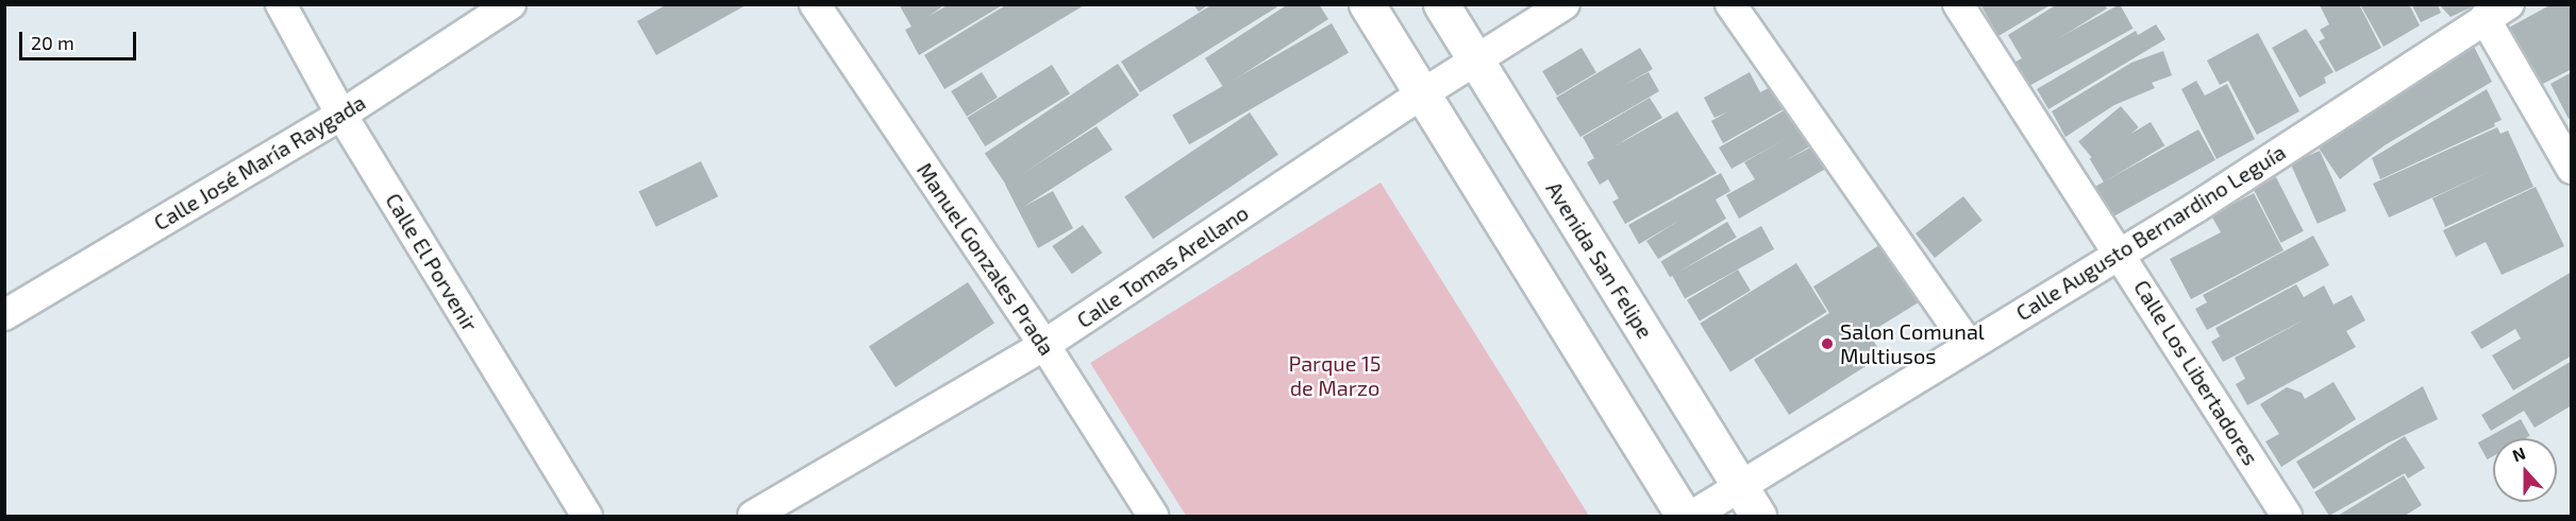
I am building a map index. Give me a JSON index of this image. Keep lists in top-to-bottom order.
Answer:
{
  "streets": {
    "street": [
      "Calle José María Raygada",
      "Calle Augusto Bernardino Leguía",
      "Manuel Gonzales Prada",
      "Avenida San Felipe",
      "Calle El Porvenir",
      "Calle Tomas Arellano",
      "Calle Los Libertadores"
    ]
  },
  "crossings": [
    ["Calle José María Raygada", "Calle El Porvenir"],
    ["Calle Augusto Bernardino Leguía", "Avenida San Felipe"],
    ["Calle Augusto Bernardino Leguía", "Calle Los Libertadores"],
    ["Manuel Gonzales Prada", "Calle Tomas Arellano"],
    ["Avenida San Felipe", "Calle Tomas Arellano"]
  ],
  "parks": ["Parque 15 de Marzo"],
  "places": ["Salon Comunal Multiusos"],
  "scale_bar": "20 m",
  "north": "top"
}
